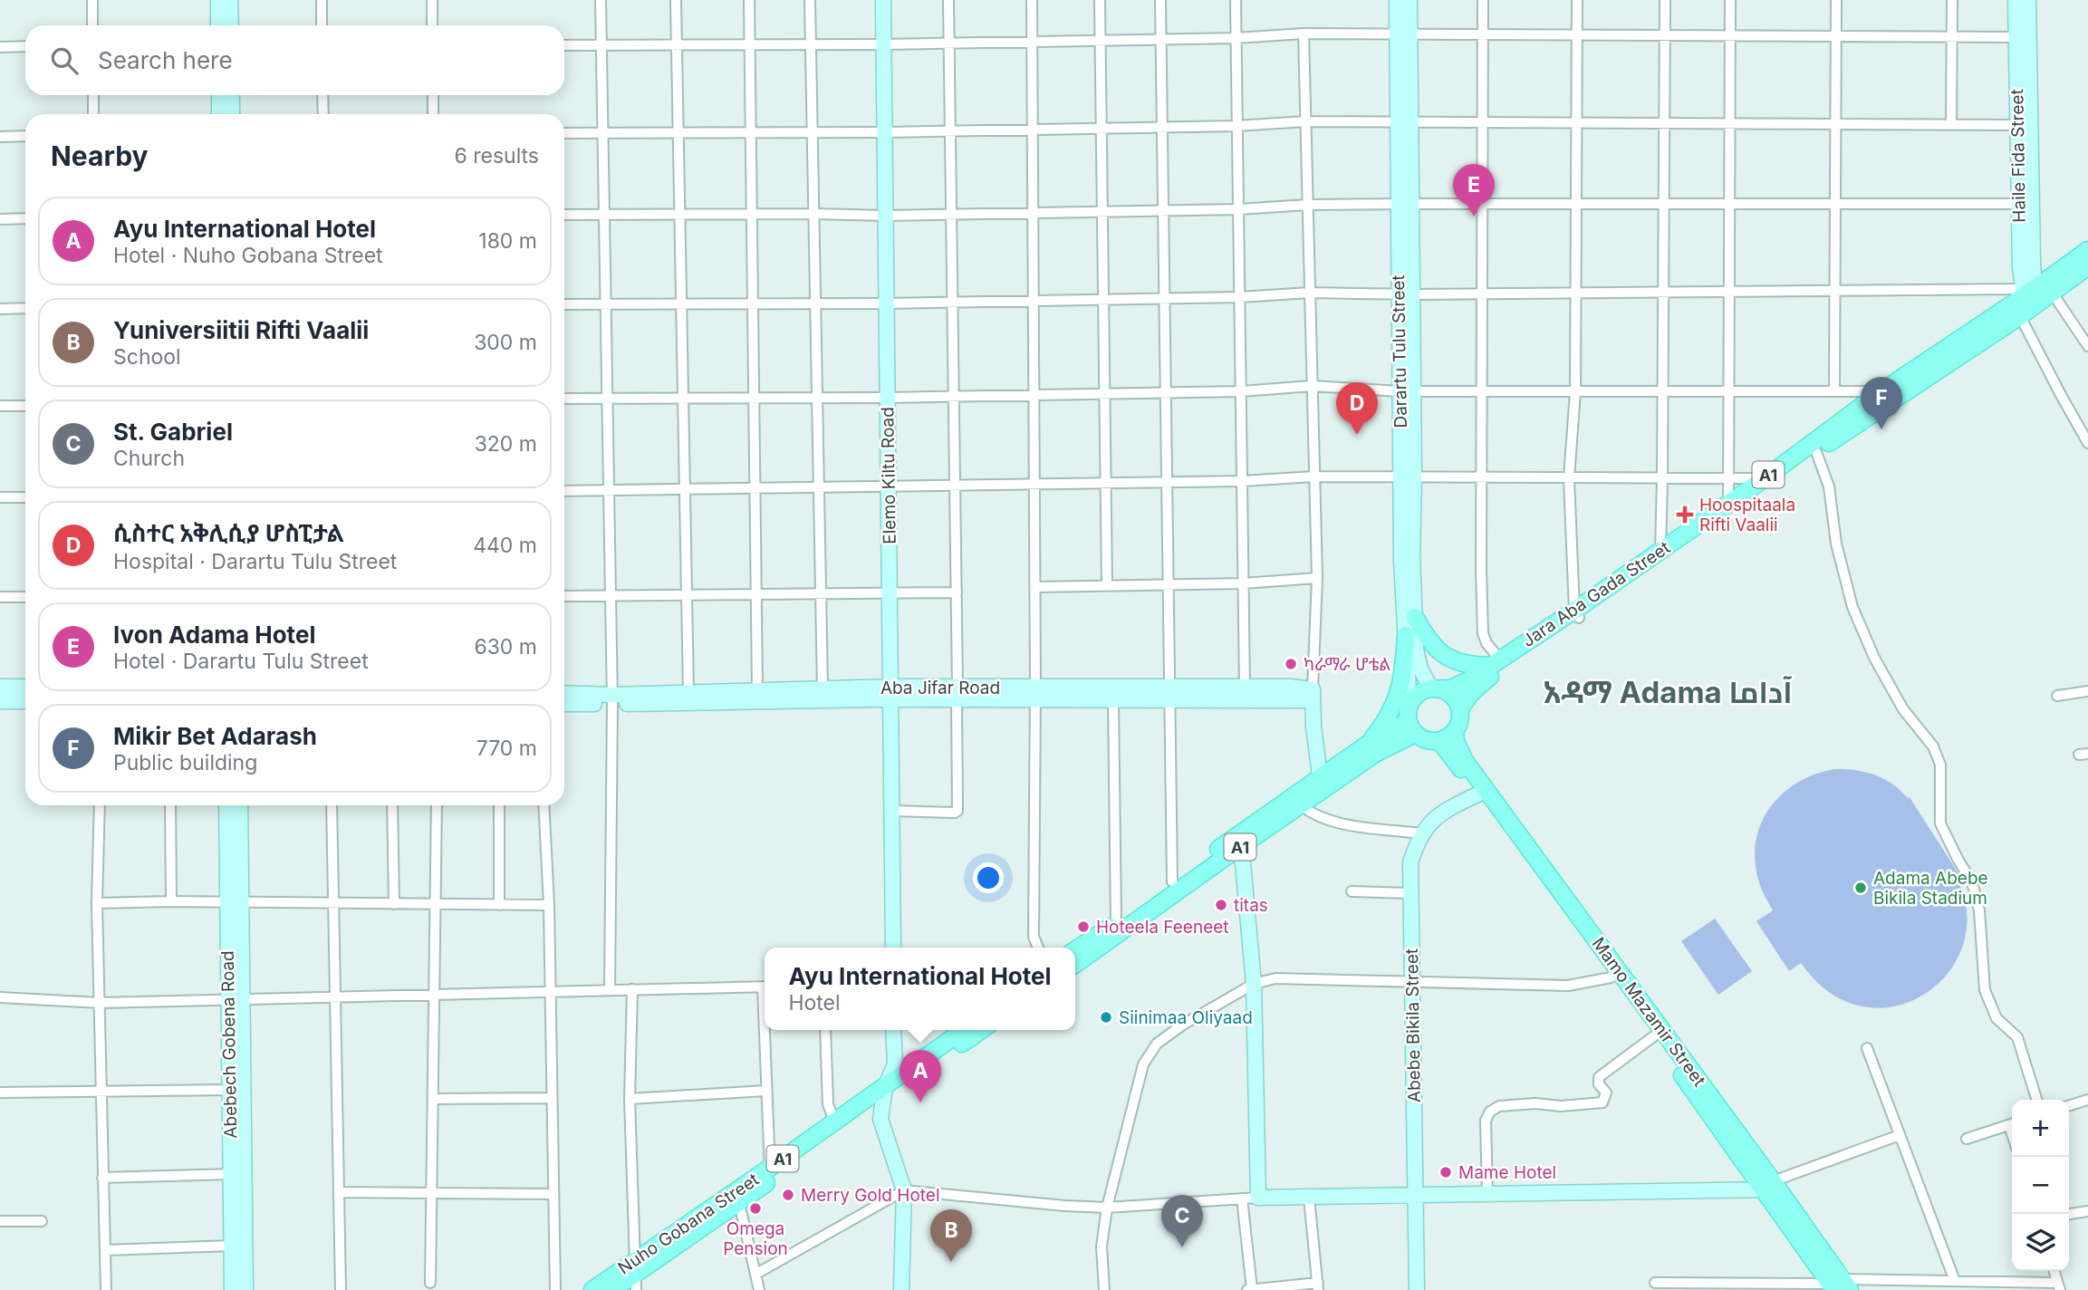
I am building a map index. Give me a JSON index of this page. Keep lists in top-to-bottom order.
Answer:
{
  "streets": {
    "main road": [
      "A1",
      "Jara Aba Gada Street",
      "Mamo Mazamir Street",
      "Nuho Gobana Street"
    ],
    "street": [
      "Haile Fida Street",
      "Darartu Tulu Street",
      "Elemo Kiltu Road",
      "Aba Jifar Road",
      "Abebe Bikila Street",
      "Abebech Gobena Road"
    ]
  },
  "crossings": [
    ["Haile Fida Street", "Jara Aba Gada Street"],
    ["Darartu Tulu Street", "A1"],
    ["Darartu Tulu Street", "Jara Aba Gada Street"],
    ["Darartu Tulu Street", "Mamo Mazamir Street"],
    ["A1", "Jara Aba Gada Street"],
    ["A1", "Mamo Mazamir Street"],
    ["Elemo Kiltu Road", "Aba Jifar Road"],
    ["Jara Aba Gada Street", "Mamo Mazamir Street"],
    ["Mamo Mazamir Street", "Abebe Bikila Street"]
  ],
  "districts": ["አዳማ Adama آداما"],
  "places": {
    "health": ["Hoospitaala Rifti Vaalii"],
    "other": [
      "ካራማራ ሆቴል",
      "Adama Abebe Bikila Stadium",
      "titas",
      "Hoteela Feeneet",
      "Siinimaa Oliyaad",
      "Mame Hotel",
      "Merry Gold Hotel",
      "Omega Pension"
    ]
  },
  "page": {
    "search": "Search here",
    "heading": ["Nearby", "6 results"],
    "pins": [
      "E",
      "F",
      "D",
      "A",
      "C",
      "B"
    ],
    "list": [
      {
        "mark": "A",
        "name": "Ayu International Hotel",
        "note": "Hotel · Nuho Gobana Street",
        "value": "180 m"
      },
      {
        "mark": "B",
        "name": "Yuniversiitii Rifti Vaalii",
        "note": "School",
        "value": "300 m"
      },
      {
        "mark": "C",
        "name": "St. Gabriel",
        "note": "Church",
        "value": "320 m"
      },
      {
        "mark": "D",
        "name": "ሲስተር አቅሊሲያ ሆስፒታል",
        "note": "Hospital · Darartu Tulu Street",
        "value": "440 m"
      },
      {
        "mark": "E",
        "name": "Ivon Adama Hotel",
        "note": "Hotel · Darartu Tulu Street",
        "value": "630 m"
      },
      {
        "mark": "F",
        "name": "Mikir Bet Adarash",
        "note": "Public building",
        "value": "770 m"
      }
    ],
    "popup": ["Ayu International Hotel", "Hotel"],
    "map_buttons": ["+", "−"]
  }
}
